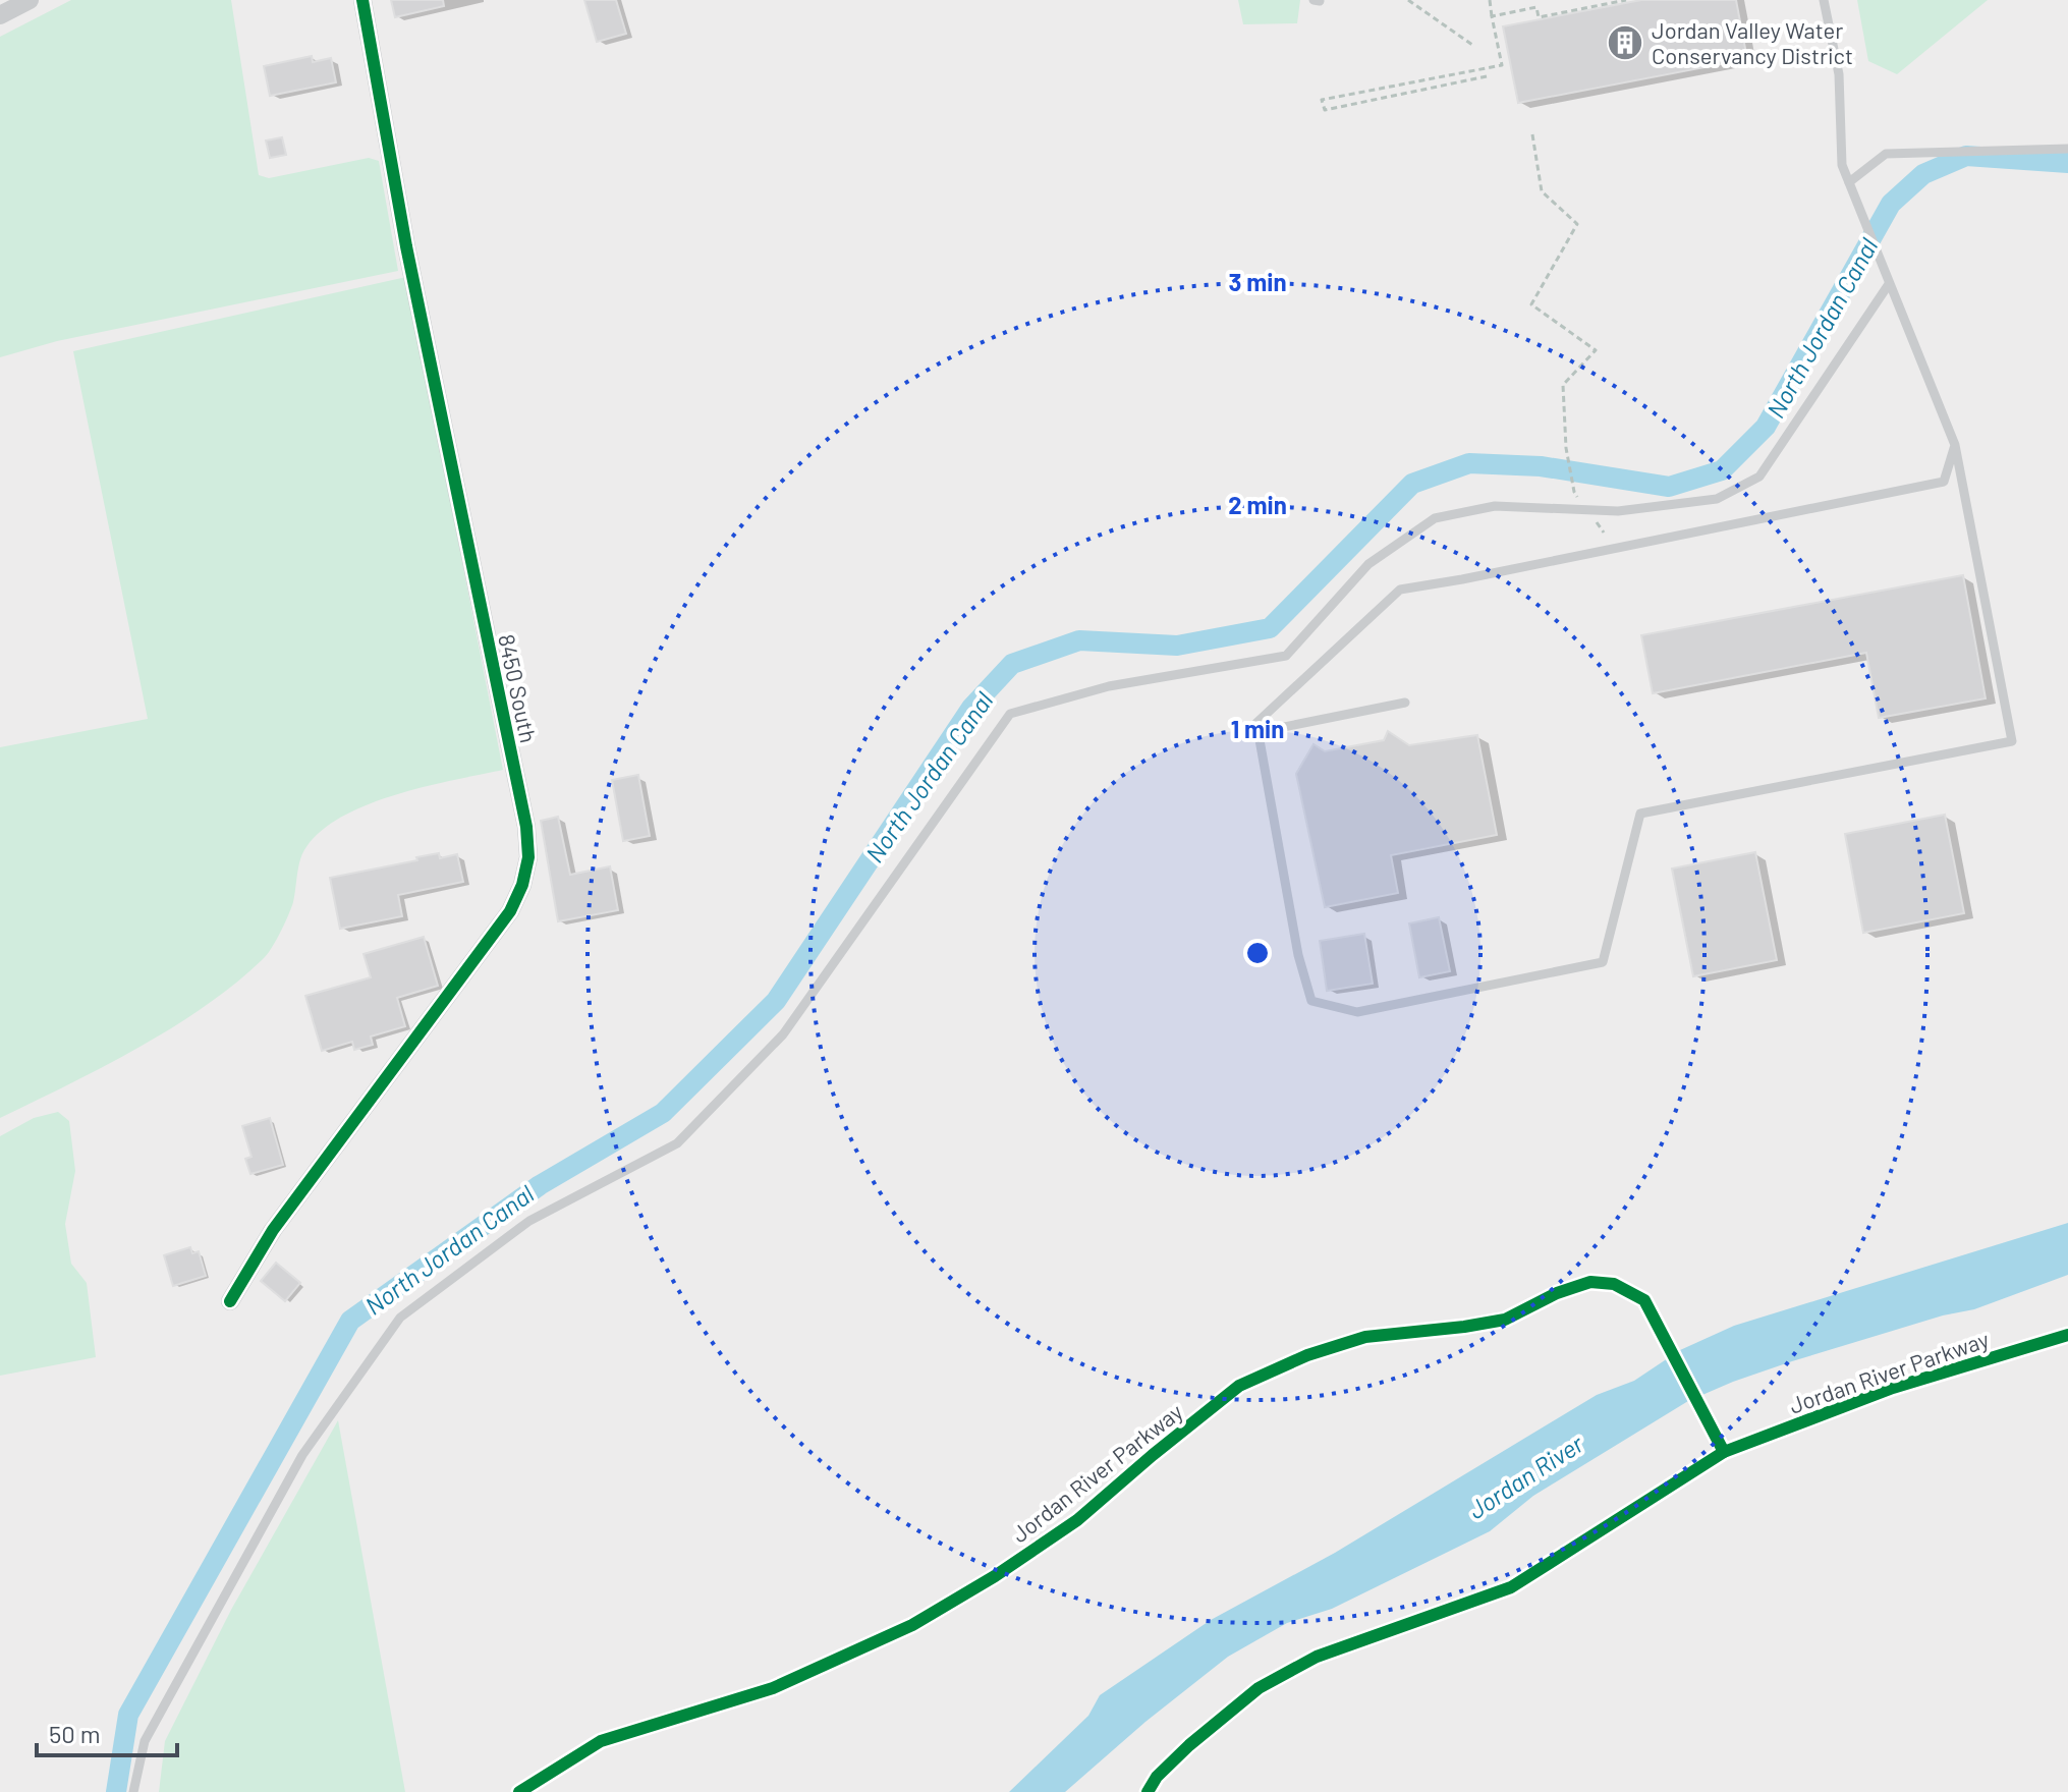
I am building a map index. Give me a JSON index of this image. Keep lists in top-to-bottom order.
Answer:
{
  "streets": {
    "street": ["8450 South"],
    "cycle path": ["Jordan River Parkway"]
  },
  "water": ["North Jordan Canal", "Jordan River"],
  "places": {
    "building": ["Jordan Valley Water Conservancy District"]
  },
  "scale_bar": "50 m",
  "rings": ["3 min", "2 min", "1 min"]
}
